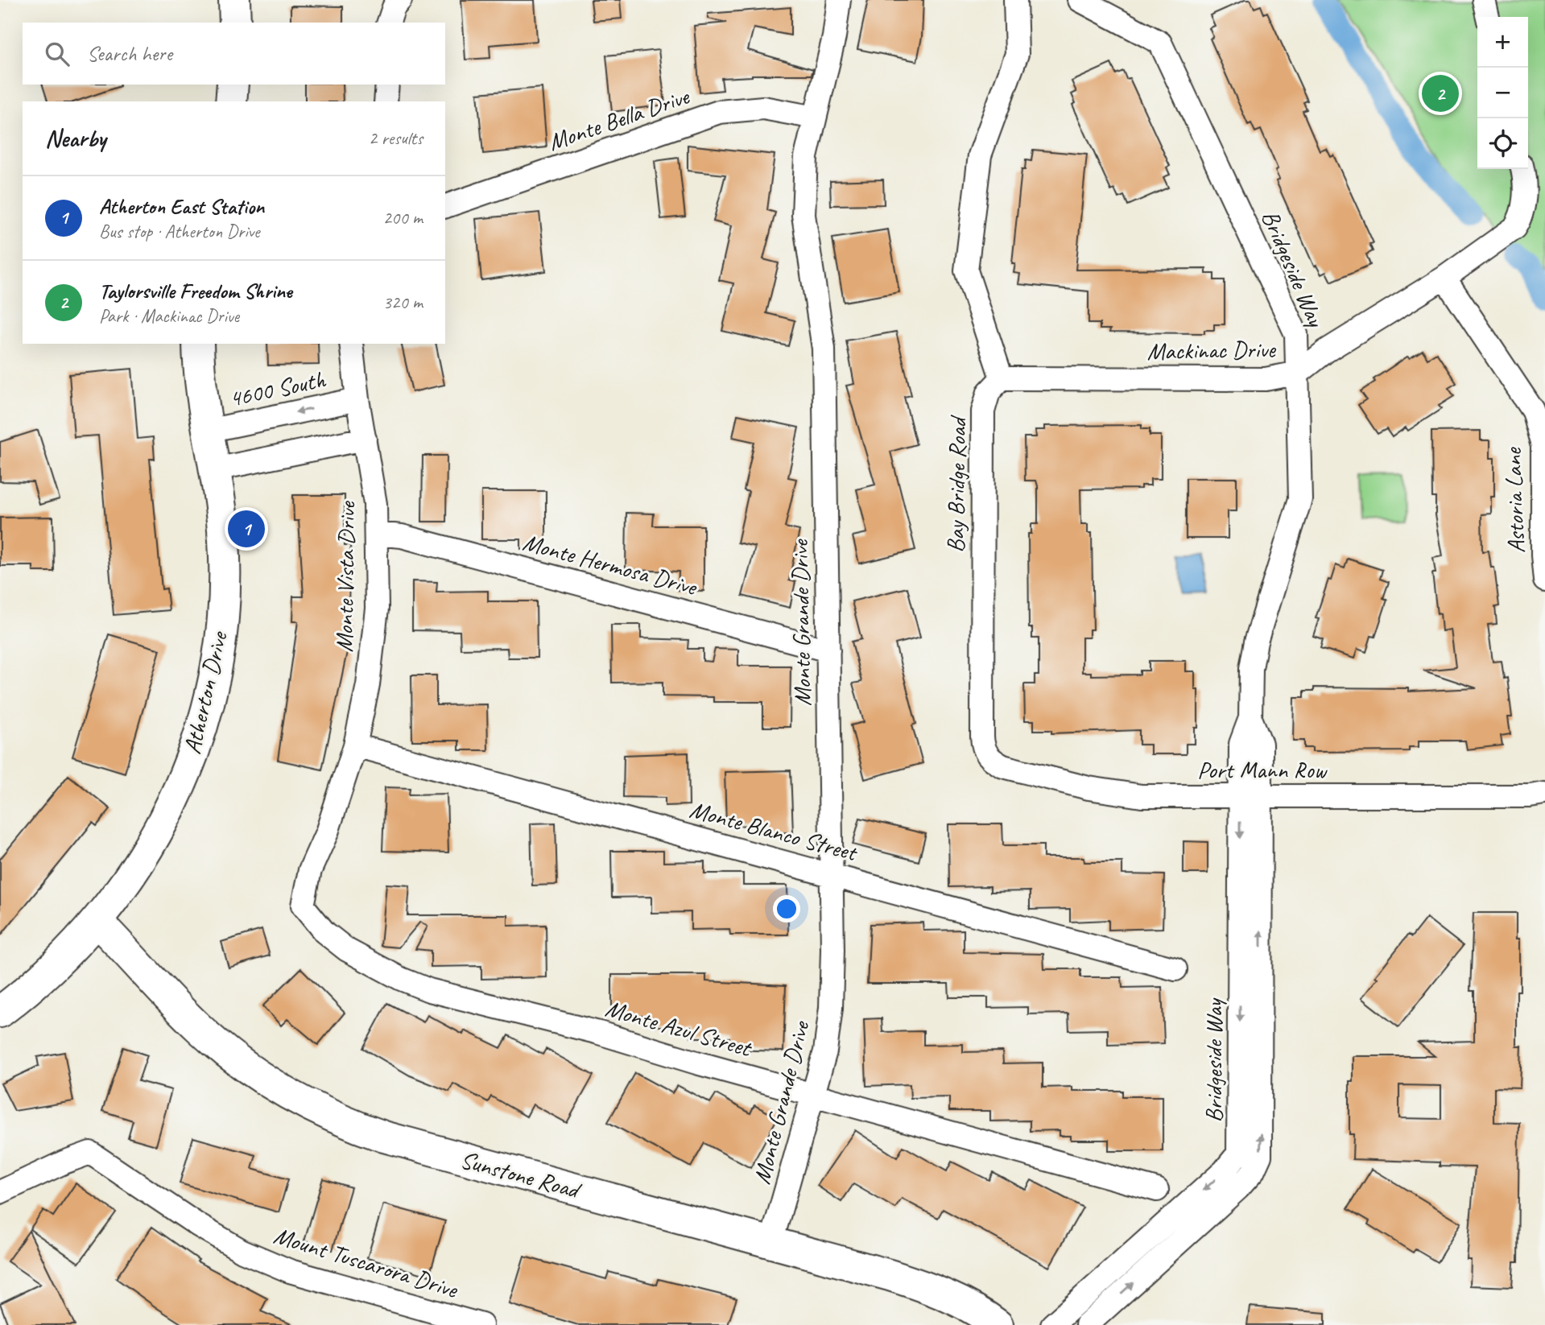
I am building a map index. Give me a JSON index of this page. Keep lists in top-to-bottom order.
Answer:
{
  "streets": {
    "street": [
      "Monte Bella Drive",
      "Bridgeside Way",
      "Mackinac Drive",
      "4600 South",
      "Bay Bridge Road",
      "Astoria Lane",
      "Monte Hermosa Drive",
      "Monte Vista Drive",
      "Monte Grande Drive",
      "Atherton Drive",
      "Port Mann Row",
      "Monte Blanco Street",
      "Monte Azul Street",
      "Sunstone Road",
      "Mount Tuscarora Drive"
    ]
  },
  "crossings": [
    ["Monte Bella Drive", "Monte Grande Drive"],
    ["Bridgeside Way", "Mackinac Drive"],
    ["Bridgeside Way", "Port Mann Row"],
    ["Mackinac Drive", "Bay Bridge Road"],
    ["Mackinac Drive", "Astoria Lane"],
    ["4600 South", "Monte Vista Drive"],
    ["4600 South", "Atherton Drive"],
    ["Bay Bridge Road", "Port Mann Row"],
    ["Monte Hermosa Drive", "Monte Vista Drive"],
    ["Monte Hermosa Drive", "Monte Grande Drive"],
    ["Monte Vista Drive", "Monte Blanco Street"],
    ["Monte Vista Drive", "Monte Azul Street"],
    ["Monte Grande Drive", "Monte Blanco Street"],
    ["Monte Grande Drive", "Monte Azul Street"],
    ["Monte Grande Drive", "Sunstone Road"],
    ["Atherton Drive", "Sunstone Road"]
  ],
  "page": {
    "map_buttons": ["+", "−"],
    "search": "Search here",
    "pins": ["2", "1"],
    "heading": ["Nearby", "2 results"],
    "list": [
      {
        "mark": "1",
        "name": "Atherton East Station",
        "note": "Bus stop · Atherton Drive",
        "value": "200 m"
      },
      {
        "mark": "2",
        "name": "Taylorsville Freedom Shrine",
        "note": "Park · Mackinac Drive",
        "value": "320 m"
      }
    ]
  }
}
